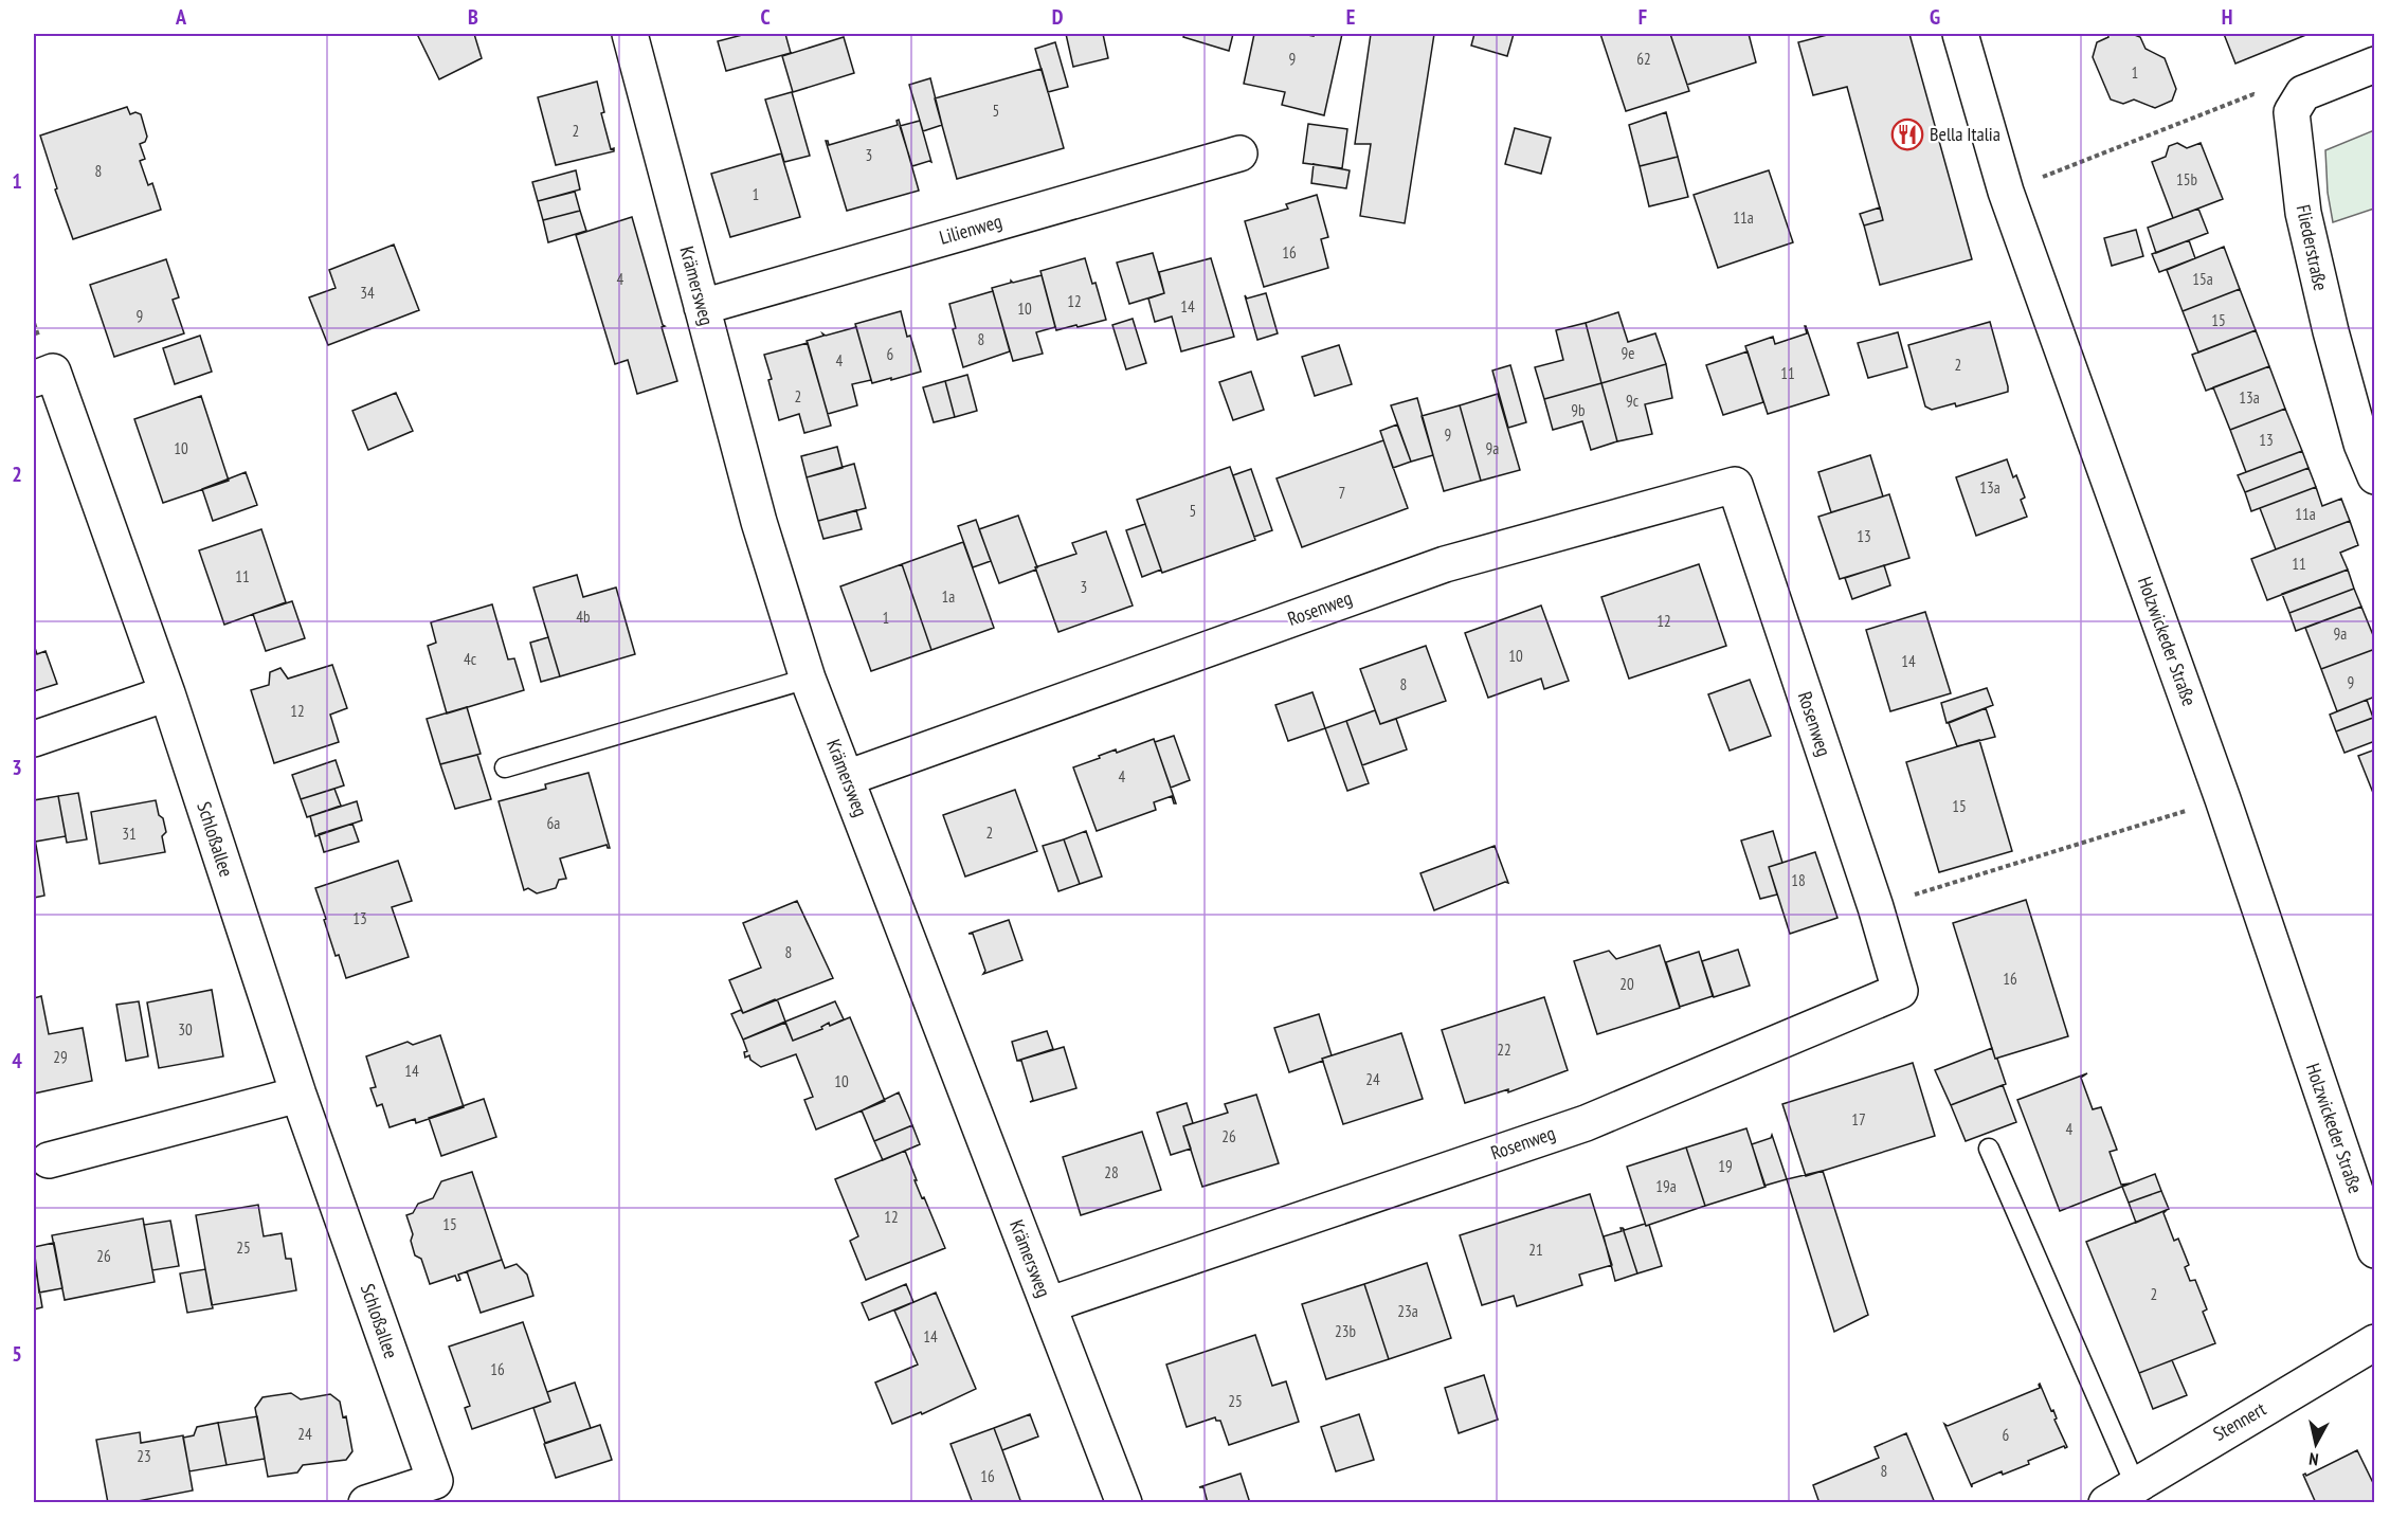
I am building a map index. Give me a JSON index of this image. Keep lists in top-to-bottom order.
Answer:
{
  "streets": {
    "street": [
      "Lilienweg",
      "Fliederstraße",
      "Krämersweg",
      "Rosenweg",
      "Holzwickeder Straße",
      "Schloßallee",
      "Stennert"
    ]
  },
  "crossings": [
    ["Lilienweg", "Krämersweg"],
    ["Krämersweg", "Rosenweg"]
  ],
  "places": {
    "restaurant": ["Bella Italia"]
  },
  "house_numbers": [
    "9",
    "62",
    "1",
    "5",
    "2",
    "3",
    "8",
    "15b",
    "1",
    "11a",
    "16",
    "4",
    "15a",
    "34",
    "12",
    "14",
    "10",
    "9",
    "15",
    "8",
    "9e",
    "6",
    "4",
    "2",
    "11",
    "2",
    "13a",
    "9c",
    "9b",
    "9",
    "13",
    "10",
    "9a",
    "13a",
    "7",
    "5",
    "11a",
    "13",
    "11",
    "11",
    "3",
    "1a",
    "4b",
    "1",
    "12",
    "9a",
    "10",
    "4c",
    "14",
    "9",
    "8",
    "12",
    "4",
    "15",
    "6a",
    "2",
    "31",
    "18",
    "13",
    "8",
    "16",
    "20",
    "30",
    "22",
    "29",
    "14",
    "24",
    "10",
    "17",
    "4",
    "26",
    "19",
    "28",
    "19a",
    "12",
    "15",
    "25",
    "21",
    "26",
    "2",
    "23a",
    "23b",
    "14",
    "16",
    "25",
    "24",
    "6",
    "23",
    "8",
    "16"
  ],
  "north": "bottom",
  "grid": {
    "columns": [
      "A",
      "B",
      "C",
      "D",
      "E",
      "F",
      "G",
      "H"
    ],
    "rows": [
      "1",
      "2",
      "3",
      "4",
      "5"
    ]
  }
}
